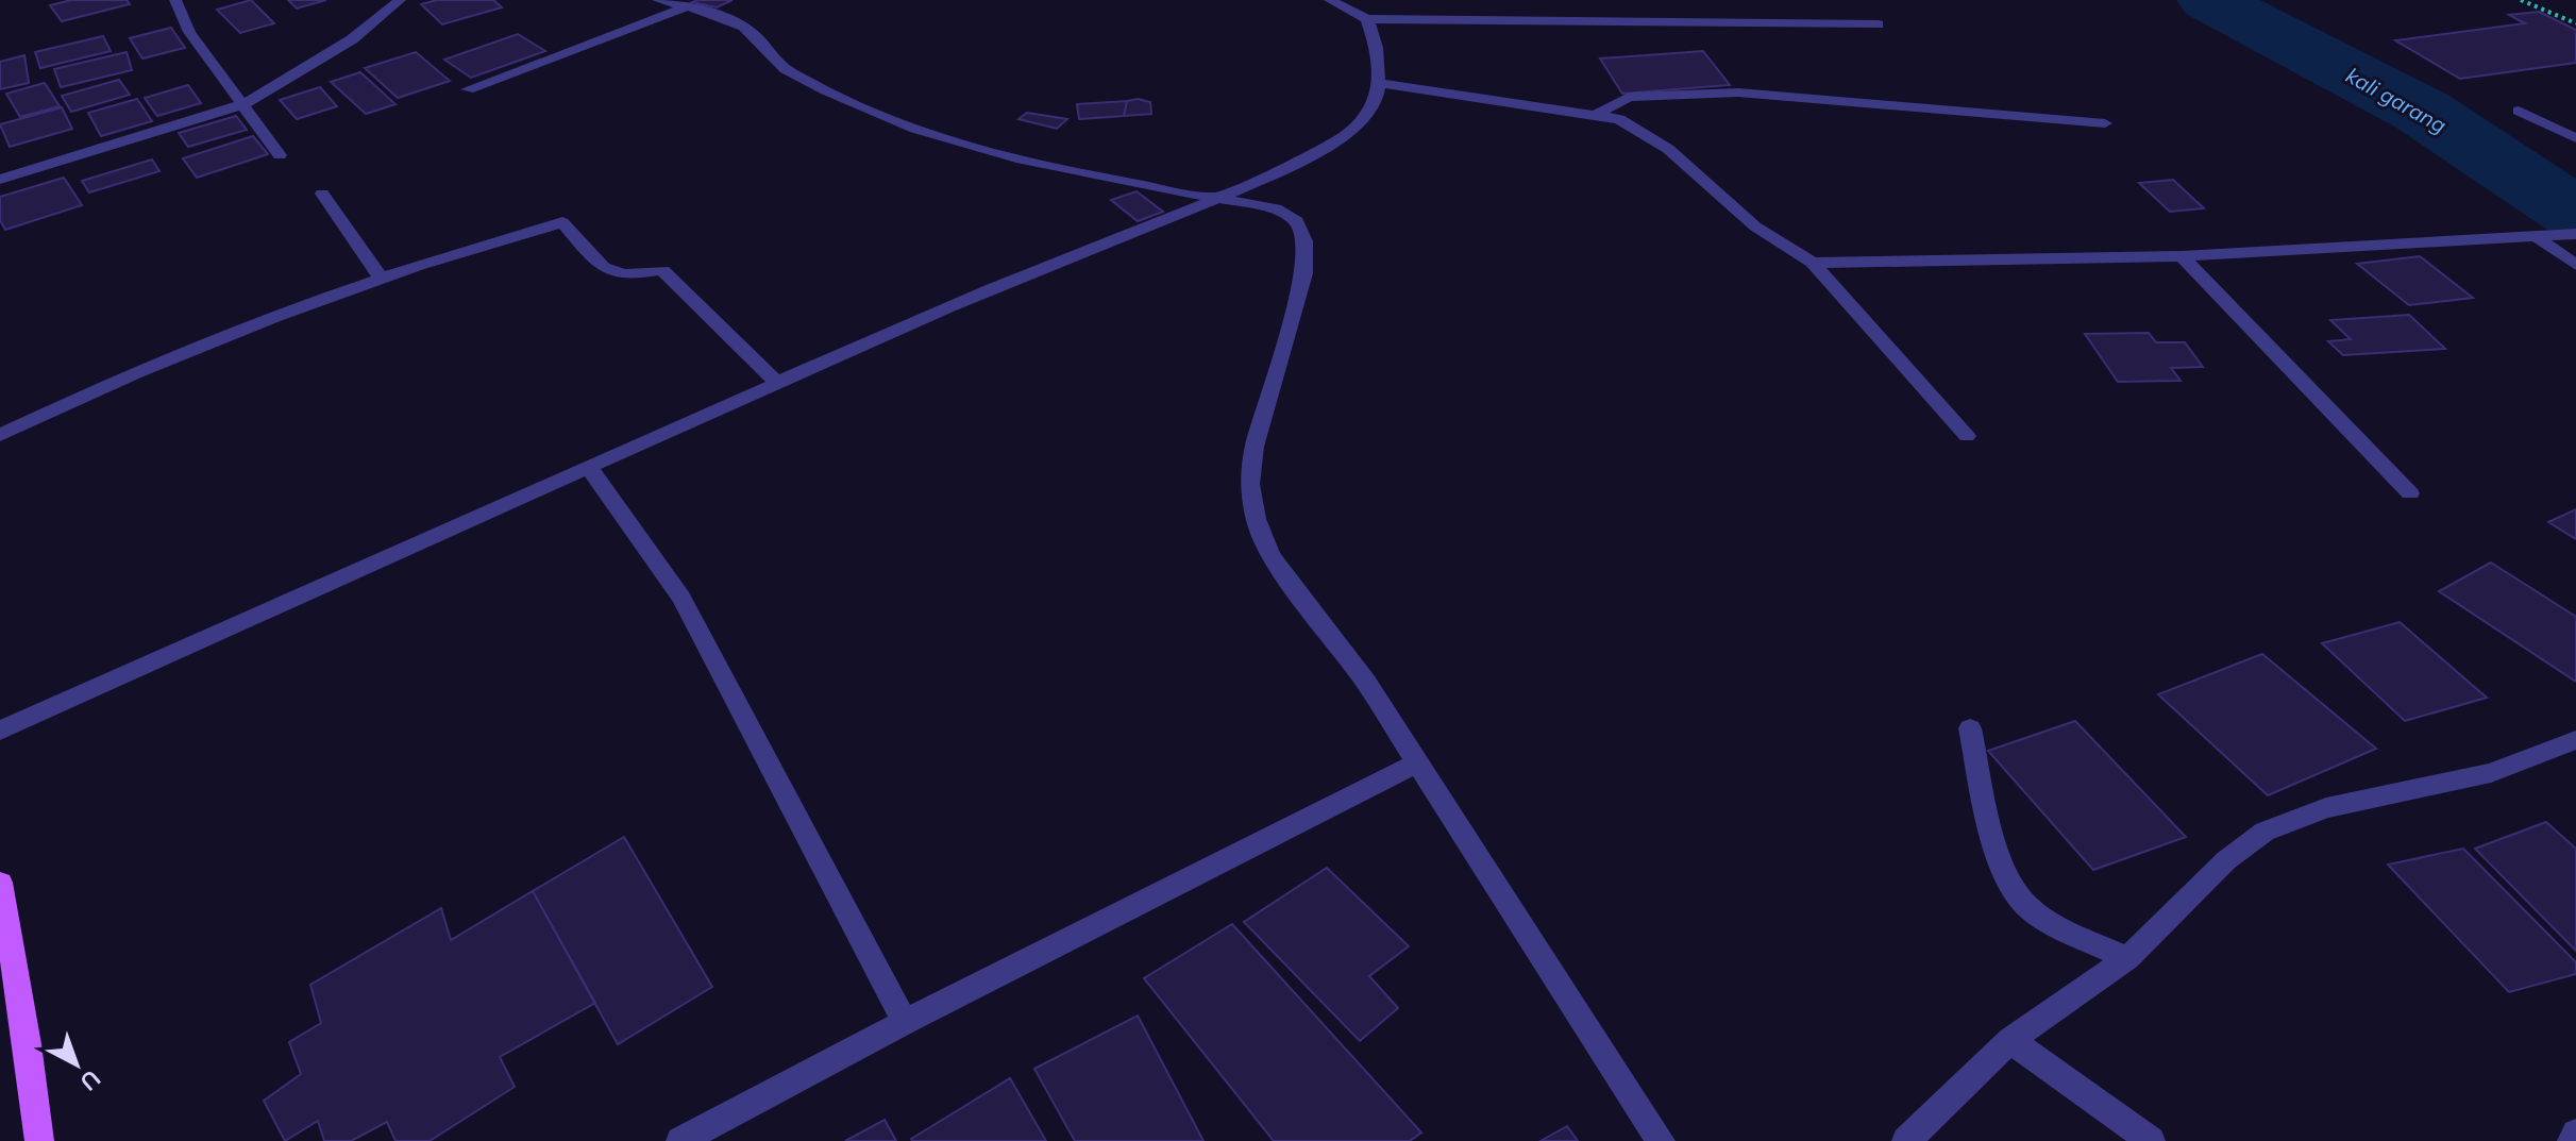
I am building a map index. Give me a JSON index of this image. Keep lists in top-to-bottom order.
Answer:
{
  "water": ["kali garang"],
  "north": "bottom right"
}
